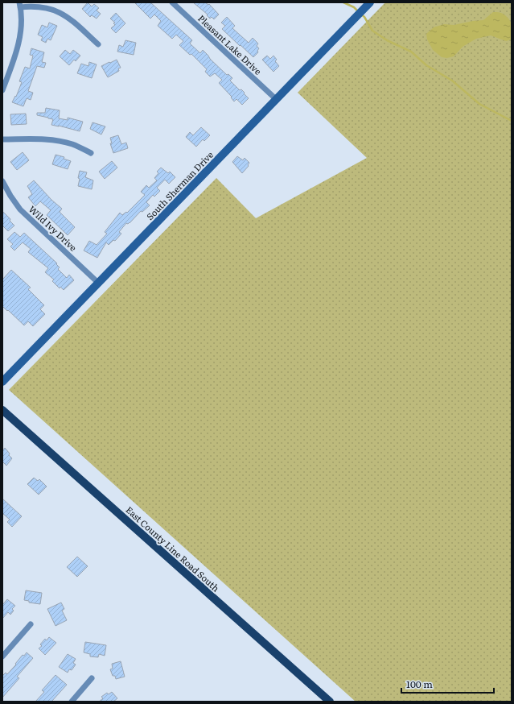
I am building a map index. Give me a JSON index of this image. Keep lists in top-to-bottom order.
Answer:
{
  "streets": {
    "main road": ["East County Line Road South"],
    "street": ["Pleasant Lake Drive", "South Sherman Drive", "Wild Ivy Drive"]
  },
  "crossings": [
    ["Pleasant Lake Drive", "South Sherman Drive"],
    ["South Sherman Drive", "Wild Ivy Drive"]
  ],
  "scale_bar": "100 m"
}
